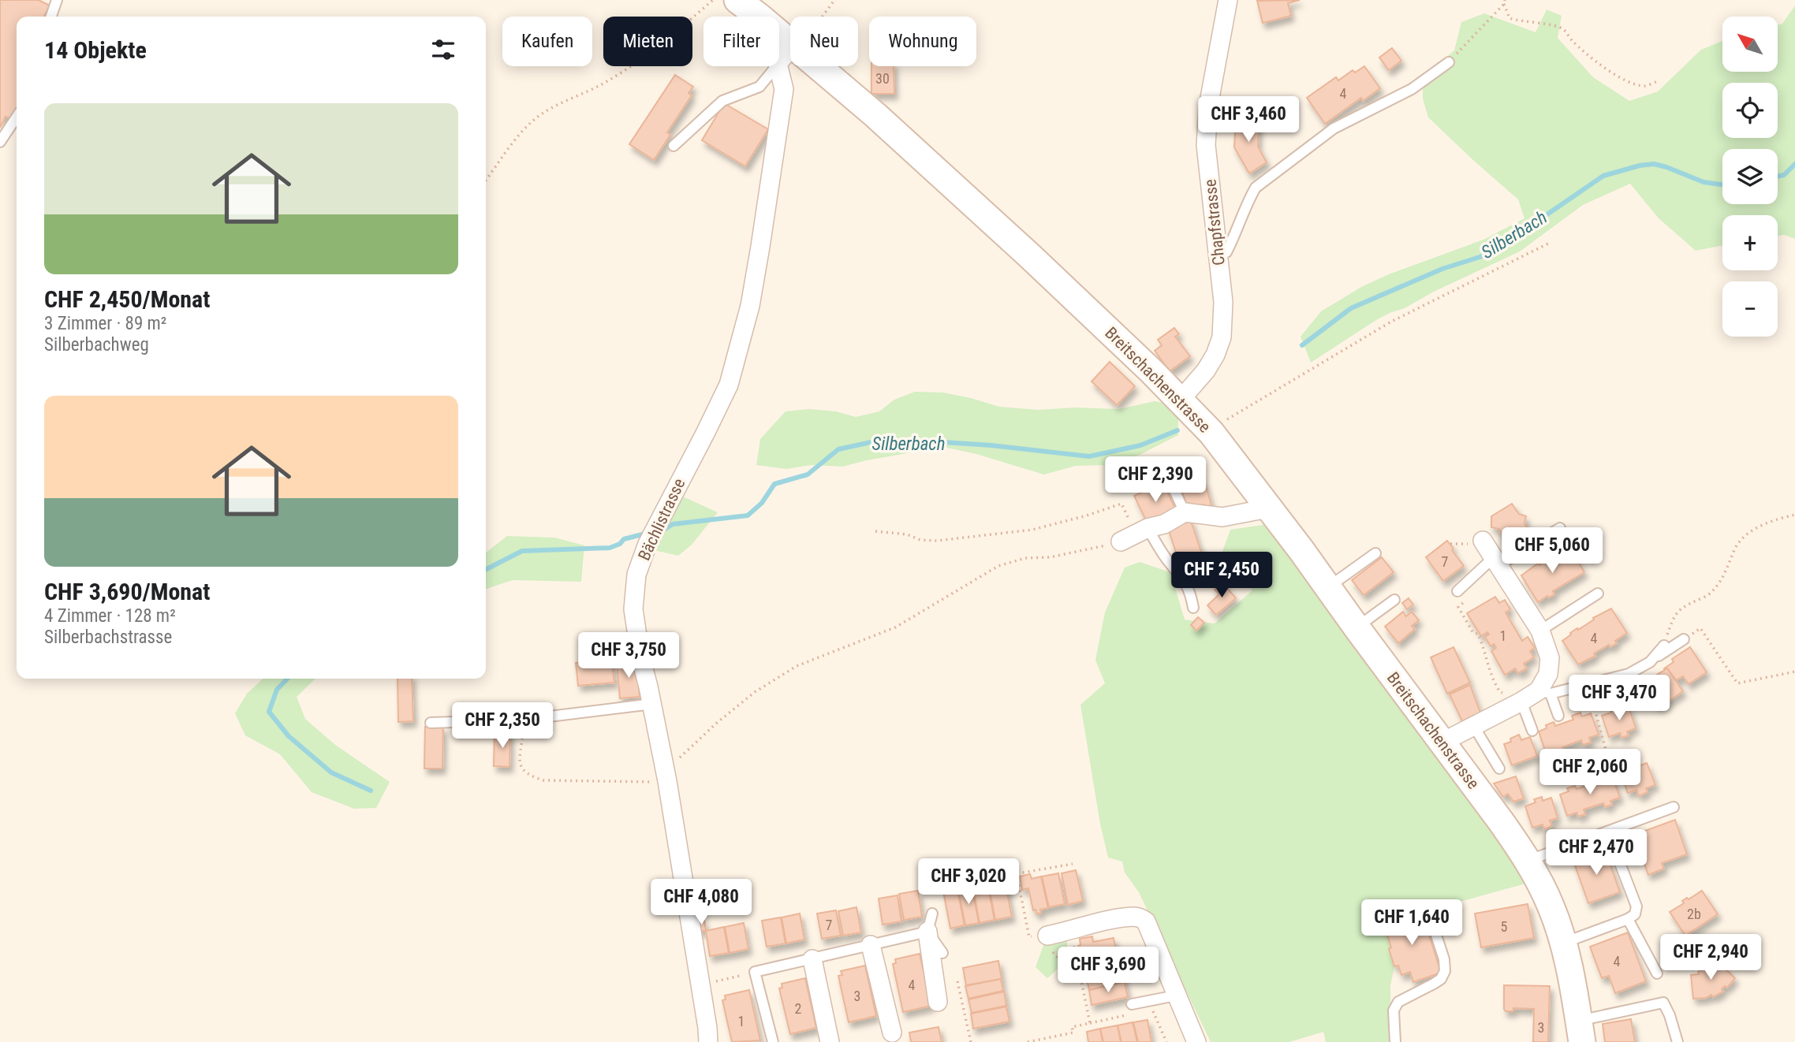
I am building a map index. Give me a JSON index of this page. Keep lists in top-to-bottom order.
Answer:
{
  "streets": {
    "street": ["Chapfstrasse", "Breitschachenstrasse", "Bächlistrasse"]
  },
  "crossings": [
    ["Chapfstrasse", "Breitschachenstrasse"]
  ],
  "water": ["Silberbach"],
  "house_numbers": [
    "30",
    "4",
    "7",
    "1",
    "4",
    "2b",
    "7",
    "5",
    "4",
    "4",
    "3",
    "2",
    "1",
    "3"
  ],
  "north": "top left",
  "page": {
    "map_buttons": ["+", "−"],
    "chip": [
      "Kaufen",
      "Mieten",
      "Filter",
      "Neu",
      "Wohnung"
    ],
    "heading": "14 Objekte",
    "list": [
      {
        "name": "CHF 2,450/Monat",
        "note": "3 Zimmer · 89 m² · Silberbachweg"
      },
      {
        "name": "CHF 3,690/Monat",
        "note": "4 Zimmer · 128 m² · Silberbachstrasse"
      }
    ],
    "price": [
      "CHF 3,460",
      "CHF 2,390",
      "CHF 5,060",
      "CHF 2,450",
      "CHF 3,750",
      "CHF 3,470",
      "CHF 2,350",
      "CHF 2,060",
      "CHF 2,470",
      "CHF 3,020",
      "CHF 4,080",
      "CHF 1,640",
      "CHF 2,940",
      "CHF 3,690"
    ]
  }
}
